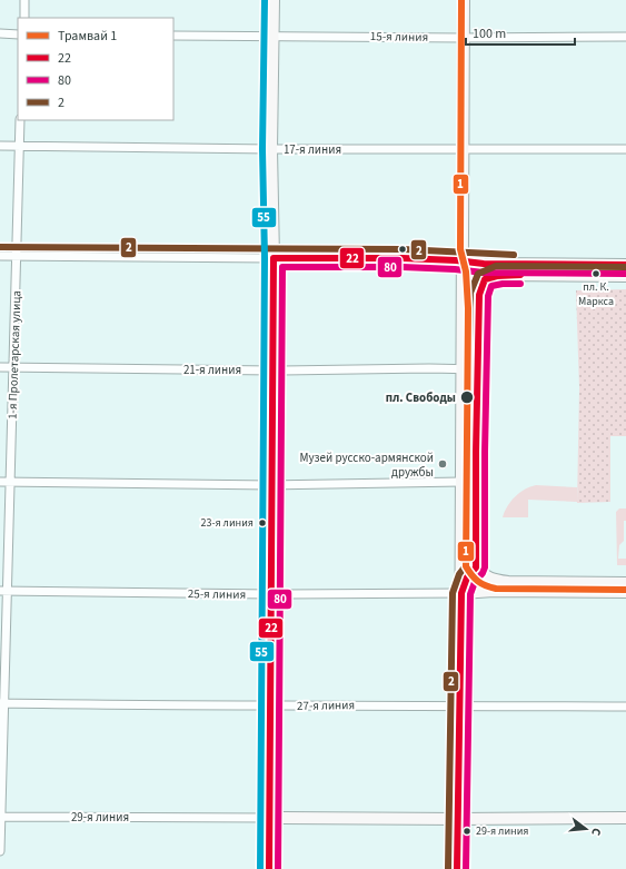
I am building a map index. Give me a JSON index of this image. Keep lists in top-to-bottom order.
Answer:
{
  "streets": {
    "main road": ["29-я линия"],
    "street": [
      "15-я линия",
      "17-я линия",
      "1-я Пролетарская улица",
      "21-я линия",
      "25-я линия",
      "27-я линия"
    ]
  },
  "crossings": [
    ["17-я линия", "1-я Пролетарская улица"],
    ["1-я Пролетарская улица", "21-я линия"],
    ["1-я Пролетарская улица", "25-я линия"],
    ["1-я Пролетарская улица", "27-я линия"],
    ["1-я Пролетарская улица", "29-я линия"]
  ],
  "places": [
    "пл. К. Маркса",
    "пл. Свободы",
    "Музей русско-армянской дружбы",
    "23-я линия",
    "29-я линия"
  ],
  "lines": [
    "tram line 1",
    "transit line 55",
    "transit line 2",
    "transit line 22",
    "transit line 80"
  ],
  "legend": [
    "Трамвай 1",
    "22",
    "80",
    "2"
  ],
  "scale_bar": "100 m",
  "north": "right"
}
